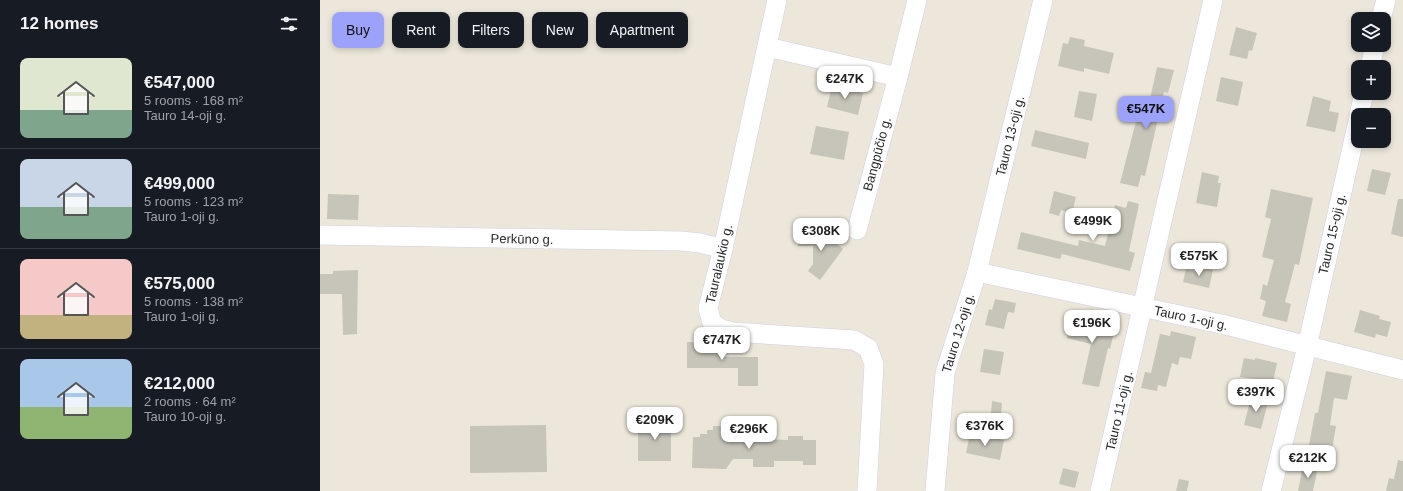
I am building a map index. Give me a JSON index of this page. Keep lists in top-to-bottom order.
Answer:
{
  "streets": {
    "street": [
      "Tauro 13-oji g.",
      "Bangpūčio g.",
      "Tauro 15-oji g.",
      "Perkūno g.",
      "Tauralaukio g.",
      "Tauro 1-oji g.",
      "Tauro 12-oji g.",
      "Tauro 11-oji g."
    ]
  },
  "crossings": [
    ["Tauro 13-oji g.", "Tauro 1-oji g."],
    ["Tauro 13-oji g.", "Tauro 12-oji g."],
    ["Tauro 15-oji g.", "Tauro 1-oji g."],
    ["Perkūno g.", "Tauralaukio g."],
    ["Tauro 1-oji g.", "Tauro 12-oji g."],
    ["Tauro 1-oji g.", "Tauro 11-oji g."]
  ],
  "page": {
    "heading": "12 homes",
    "map_buttons": ["+", "−"],
    "chip": [
      "Buy",
      "Rent",
      "Filters",
      "New",
      "Apartment"
    ],
    "list": [
      {
        "name": "€547,000",
        "note": "5 rooms · 168 m² · Tauro 14-oji g."
      },
      {
        "name": "€499,000",
        "note": "5 rooms · 123 m² · Tauro 1-oji g."
      },
      {
        "name": "€575,000",
        "note": "5 rooms · 138 m² · Tauro 1-oji g."
      },
      {
        "name": "€212,000",
        "note": "2 rooms · 64 m² · Tauro 10-oji g."
      }
    ],
    "price": [
      "€247K",
      "€547K",
      "€499K",
      "€308K",
      "€575K",
      "€196K",
      "€747K",
      "€397K",
      "€209K",
      "€376K",
      "€296K",
      "€212K"
    ]
  }
}
